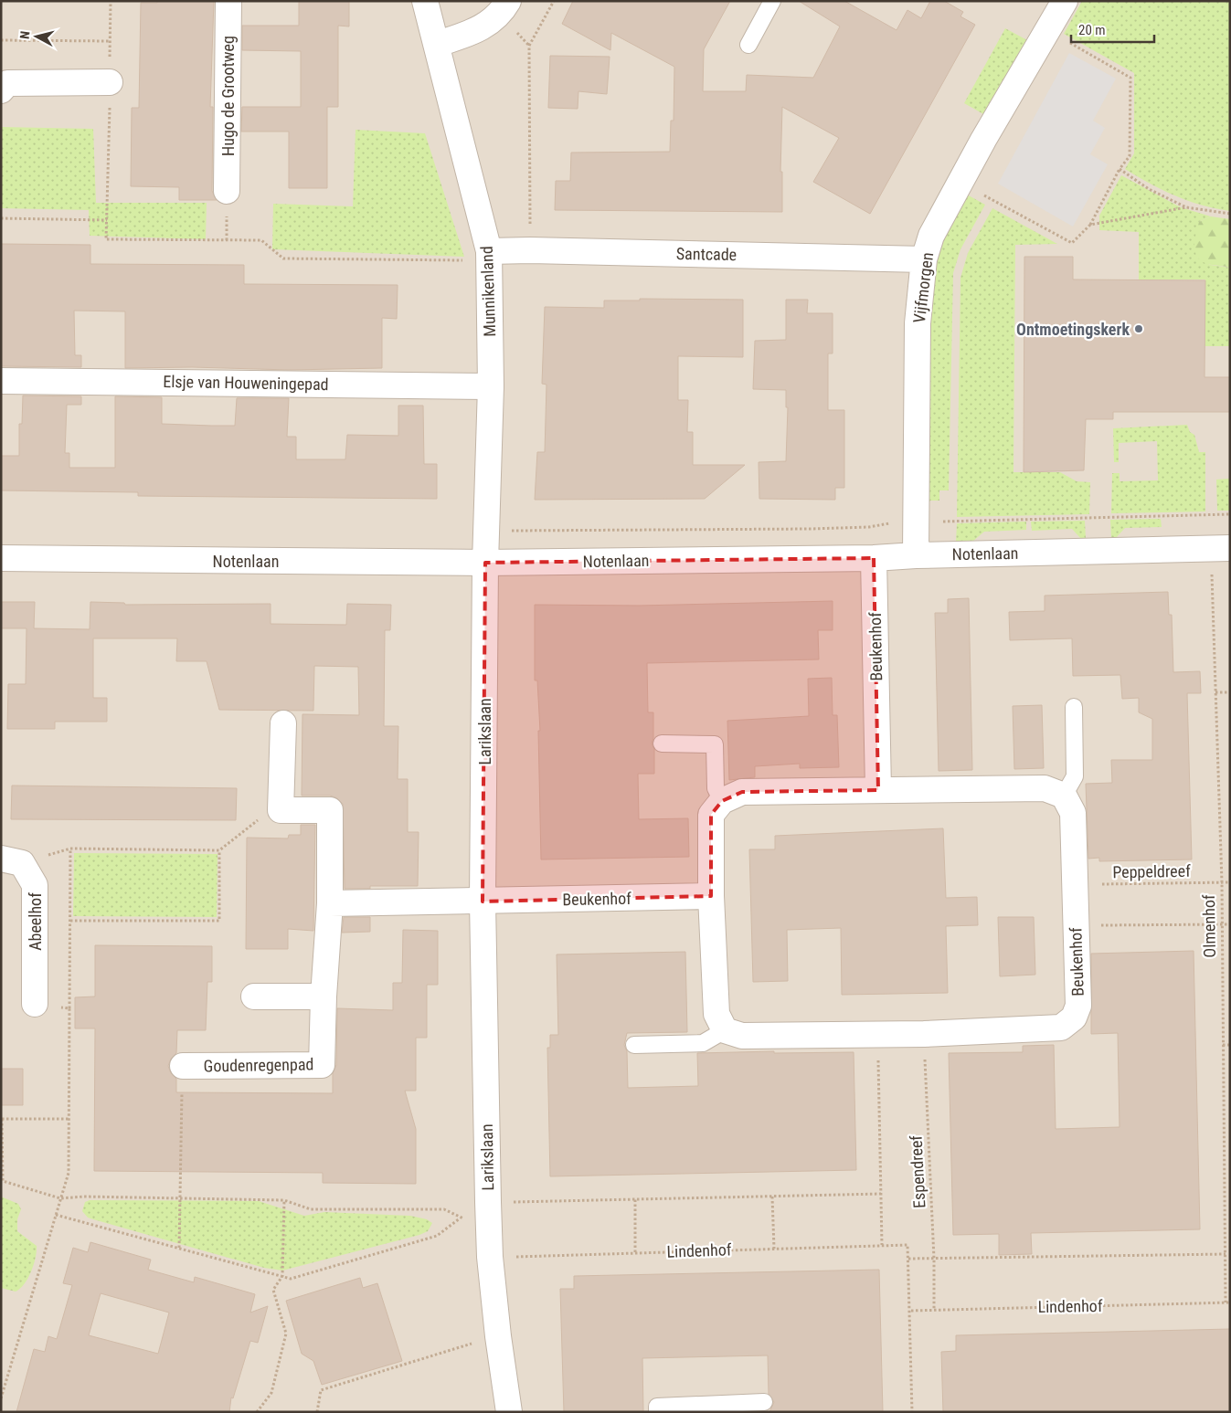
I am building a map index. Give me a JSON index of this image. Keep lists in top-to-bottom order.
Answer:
{
  "streets": {
    "street": [
      "Hugo de Grootweg",
      "Santcade",
      "Vijfmorgen",
      "Munnikenland",
      "Elsje van Houweningepad",
      "Notenlaan",
      "Beukenhof",
      "Larikslaan",
      "Abeelhof",
      "Goudenregenpad"
    ],
    "path": [
      "Peppeldreef",
      "Olmenhof",
      "Espendreef",
      "Lindenhof"
    ]
  },
  "crossings": [
    ["Santcade", "Vijfmorgen"],
    ["Santcade", "Munnikenland"],
    ["Vijfmorgen", "Notenlaan"],
    ["Munnikenland", "Elsje van Houweningepad"],
    ["Munnikenland", "Notenlaan"],
    ["Munnikenland", "Larikslaan"],
    ["Notenlaan", "Beukenhof"],
    ["Notenlaan", "Larikslaan"],
    ["Notenlaan", "Olmenhof"],
    ["Beukenhof", "Larikslaan"],
    ["Beukenhof", "Peppeldreef"],
    ["Beukenhof", "Espendreef"],
    ["Larikslaan", "Lindenhof"],
    ["Peppeldreef", "Olmenhof"],
    ["Olmenhof", "Lindenhof"],
    ["Espendreef", "Lindenhof"]
  ],
  "places": ["Ontmoetingskerk"],
  "scale_bar": "20 m",
  "north": "left"
}
